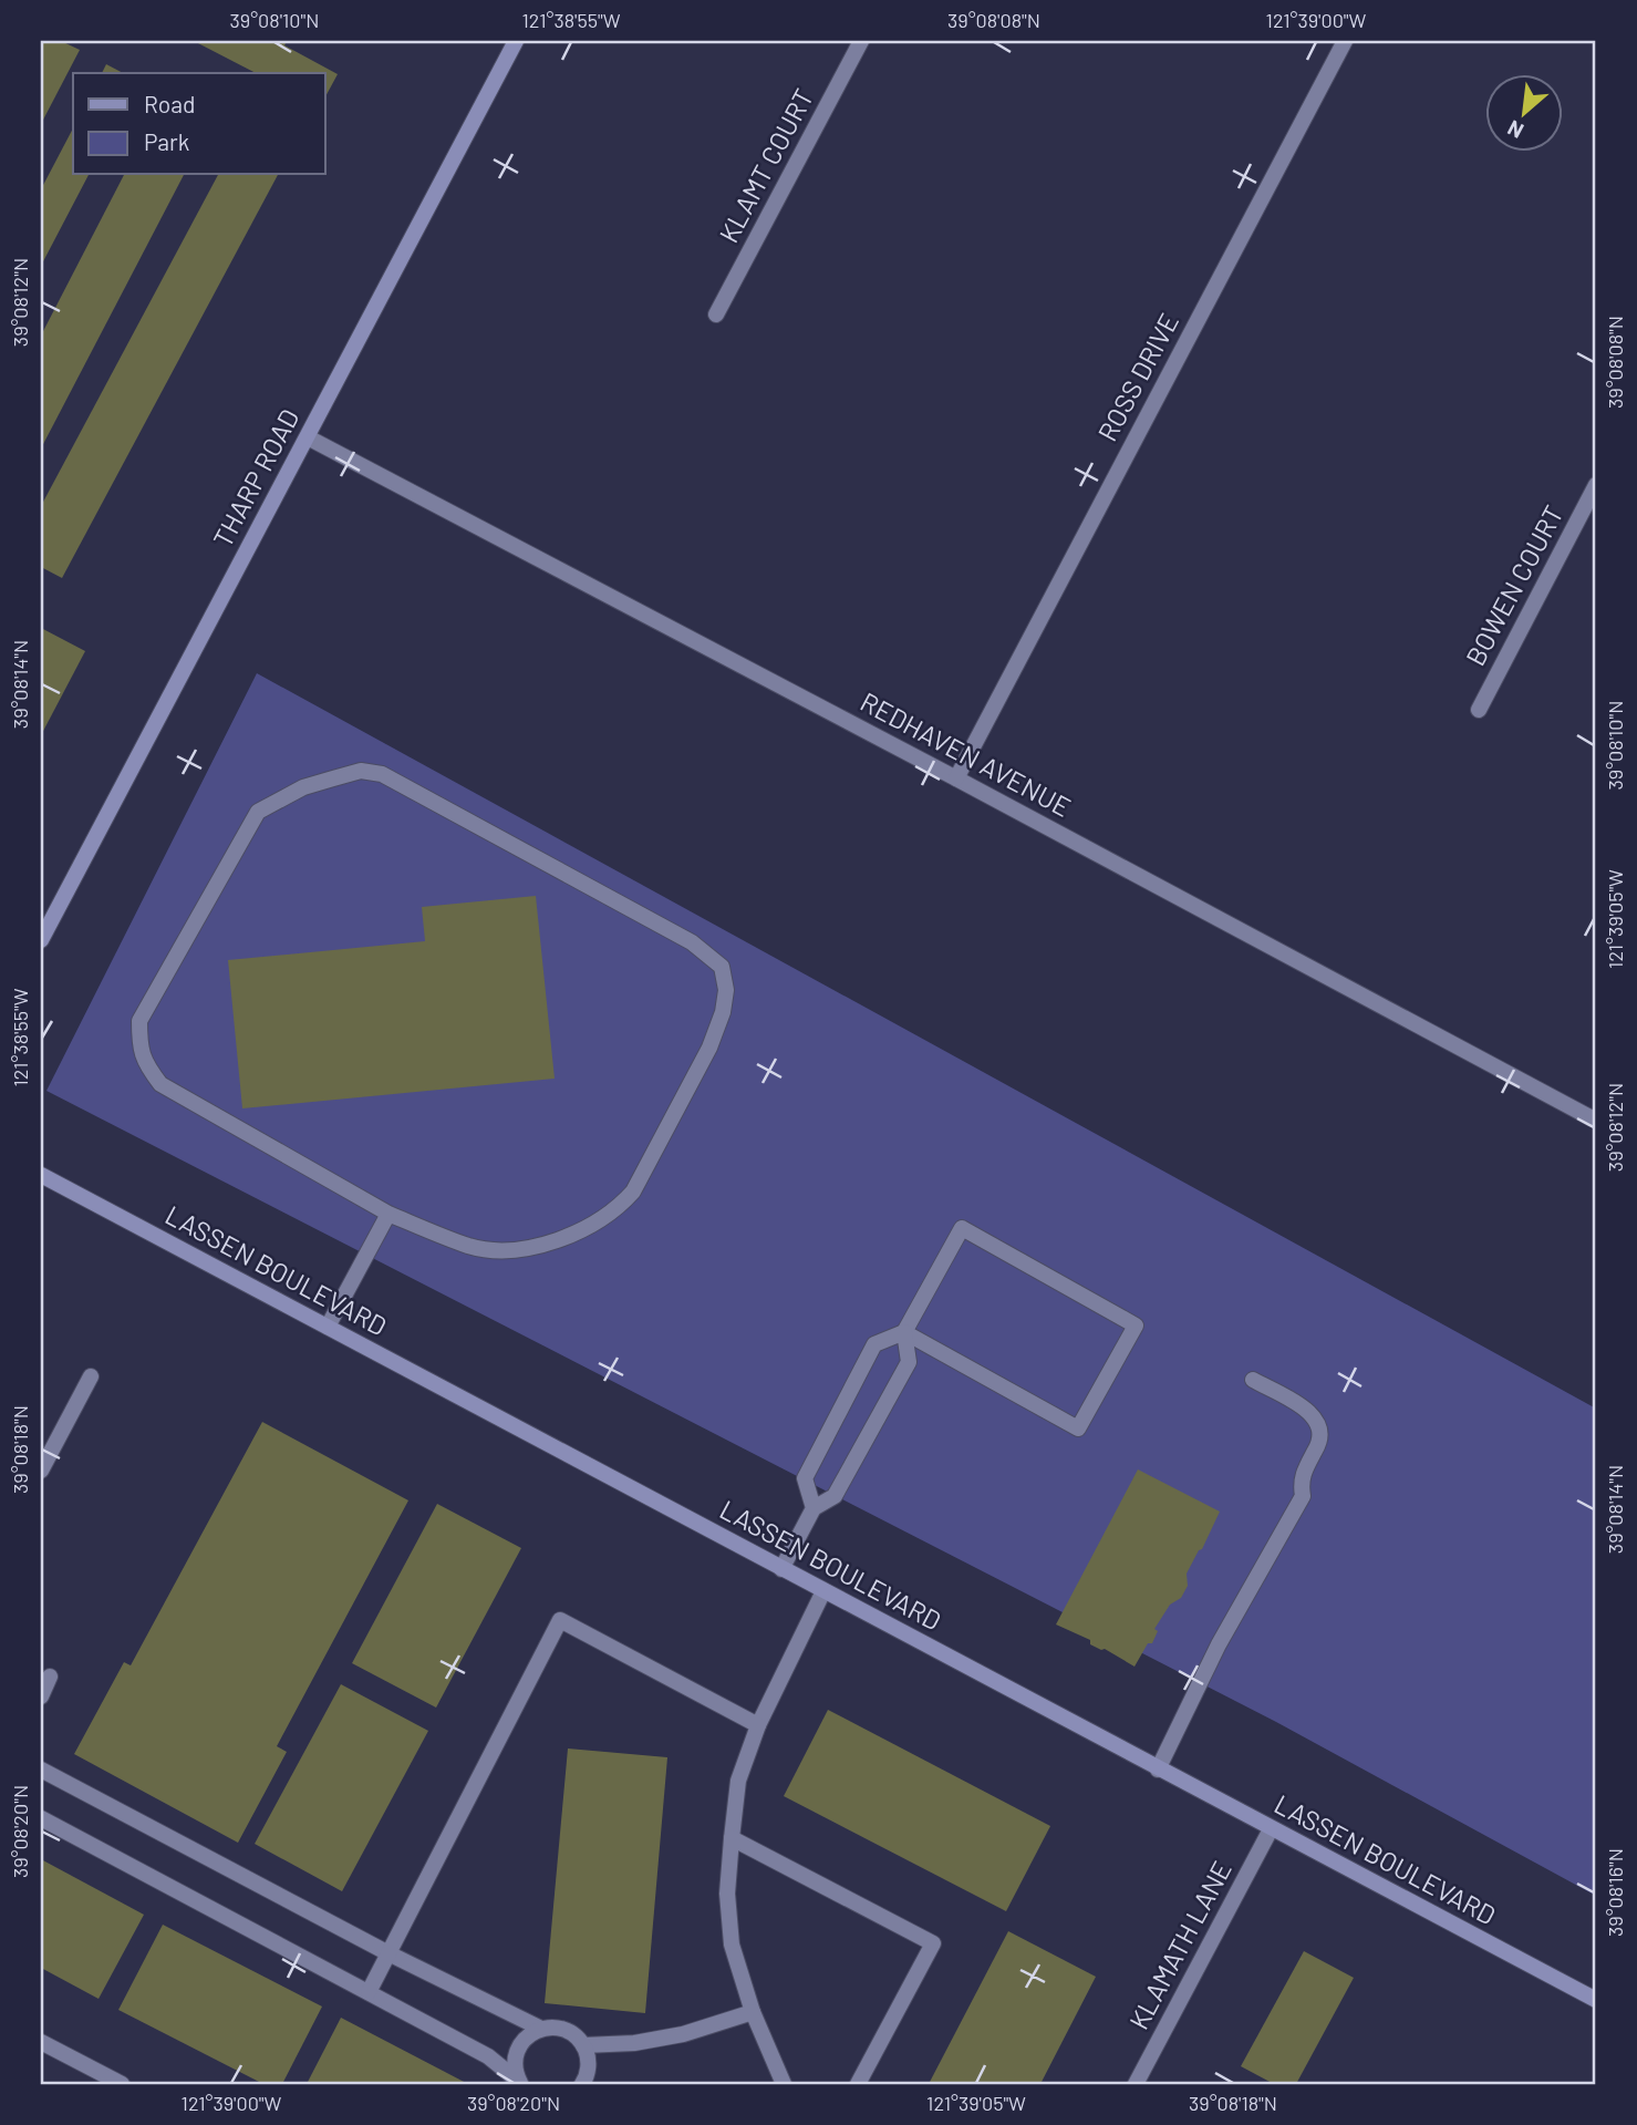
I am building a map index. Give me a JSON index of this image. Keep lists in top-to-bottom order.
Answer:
{
  "streets": {
    "street": [
      "KLAMT COURT",
      "ROSS DRIVE",
      "THARP ROAD",
      "BOWEN COURT",
      "REDHAVEN AVENUE",
      "LASSEN BOULEVARD",
      "KLAMATH LANE"
    ]
  },
  "crossings": [
    ["ROSS DRIVE", "REDHAVEN AVENUE"],
    ["THARP ROAD", "REDHAVEN AVENUE"],
    ["LASSEN BOULEVARD", "KLAMATH LANE"]
  ],
  "legend": ["Road", "Park"],
  "north": "bottom left",
  "coordinates": [
    "39°08'10\"N",
    "121°38'55\"W",
    "39°08'08\"N",
    "121°39'00\"W",
    "39°08'12\"N",
    "39°08'14\"N",
    "121°39'05\"W",
    "39°08'18\"N",
    "39°08'20\"N",
    "39°08'16\"N"
  ]
}
